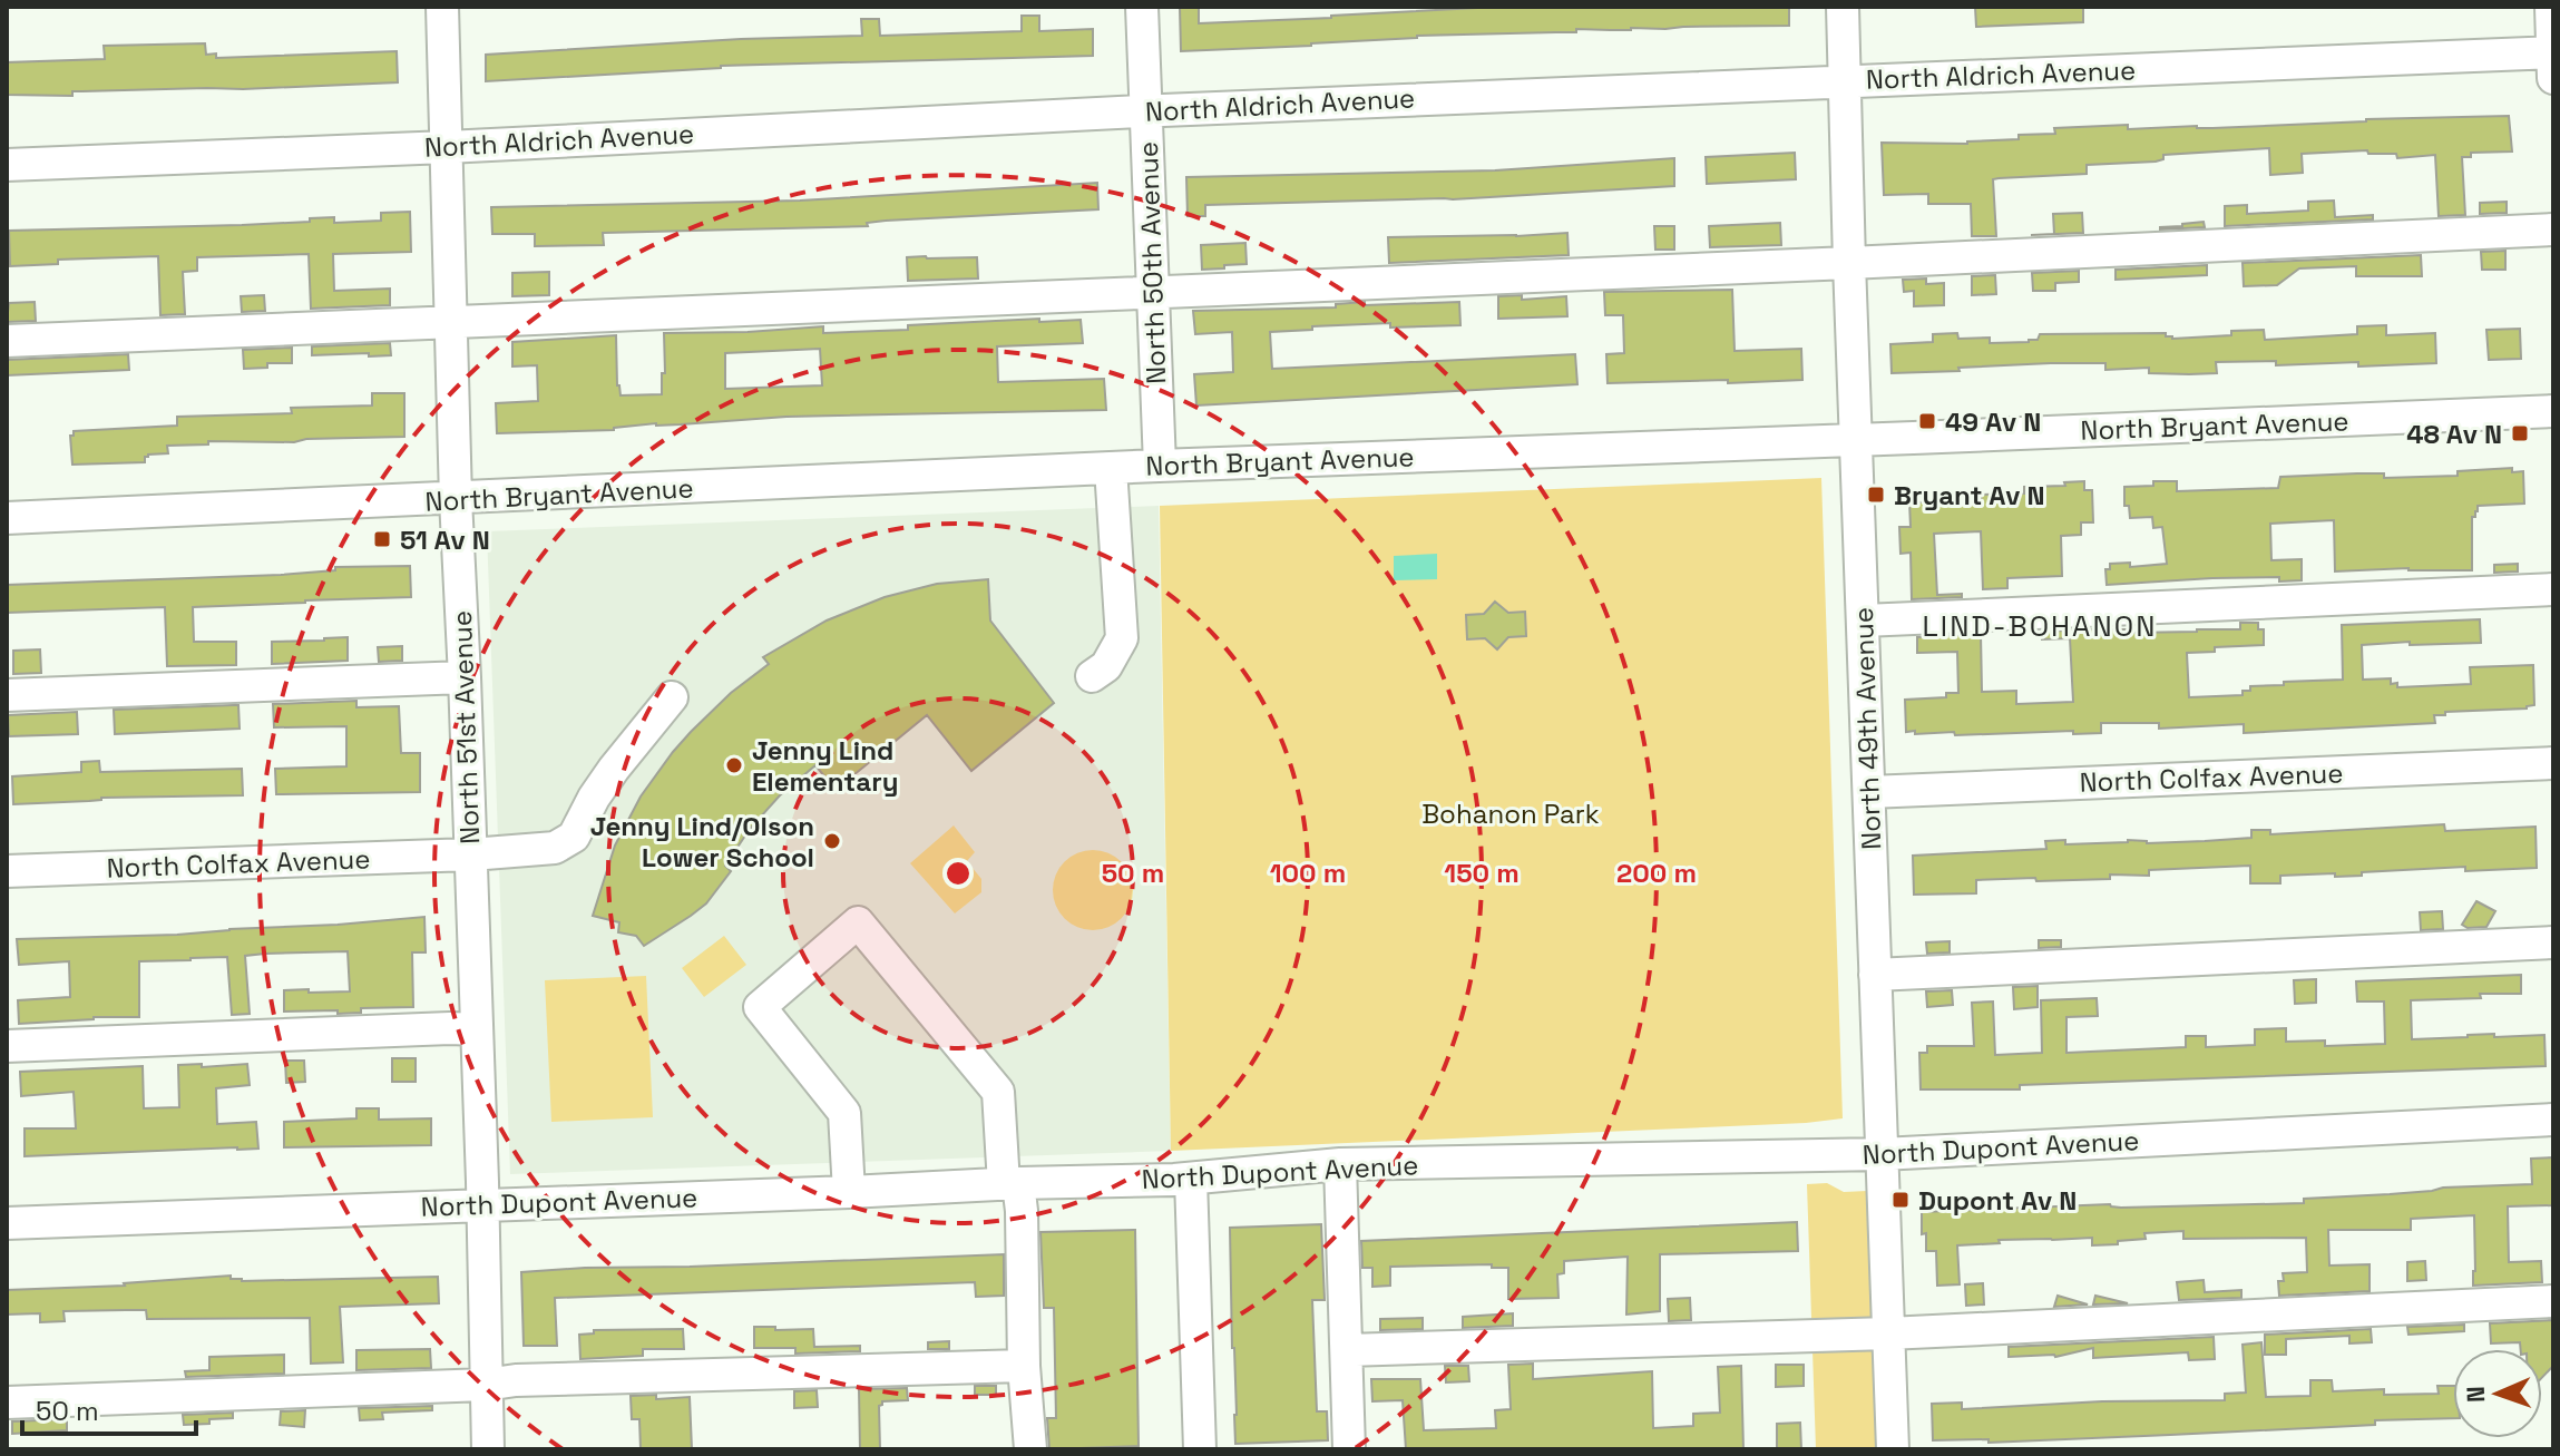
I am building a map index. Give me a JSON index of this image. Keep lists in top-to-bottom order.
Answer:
{
  "streets": {
    "street": [
      "North Aldrich Avenue",
      "North 50th Avenue",
      "North Bryant Avenue",
      "North 51st Avenue",
      "North 49th Avenue",
      "North Colfax Avenue",
      "North Dupont Avenue"
    ]
  },
  "crossings": [
    ["North Aldrich Avenue", "North 50th Avenue"],
    ["North Aldrich Avenue", "North 51st Avenue"],
    ["North Aldrich Avenue", "North 49th Avenue"],
    ["North 50th Avenue", "North Bryant Avenue"],
    ["North Bryant Avenue", "North 51st Avenue"],
    ["North Bryant Avenue", "North 49th Avenue"],
    ["North 51st Avenue", "North Colfax Avenue"],
    ["North 51st Avenue", "North Dupont Avenue"],
    ["North 49th Avenue", "North Colfax Avenue"],
    ["North 49th Avenue", "North Dupont Avenue"]
  ],
  "districts": ["LIND-BOHANON"],
  "parks": ["Bohanon Park"],
  "places": {
    "transit": [
      "49 Av N",
      "48 Av N",
      "Bryant Av N",
      "51 Av N",
      "Dupont Av N"
    ],
    "other": ["Jenny Lind Elementary", "Jenny Lind/Olson Lower School"]
  },
  "scale_bar": "50 m",
  "north": "left",
  "rings": [
    "50 m",
    "100 m",
    "150 m",
    "200 m"
  ]
}
